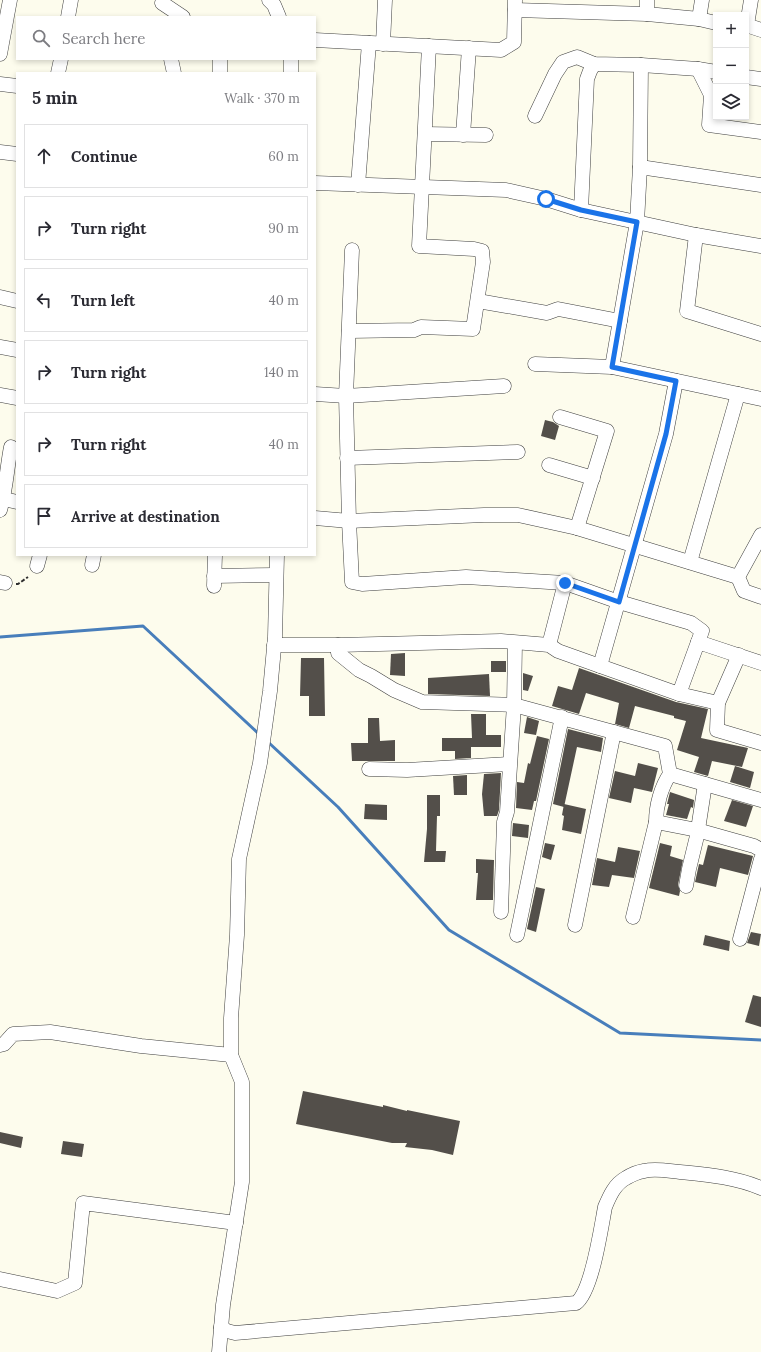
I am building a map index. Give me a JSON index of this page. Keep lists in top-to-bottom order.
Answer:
{
  "page": {
    "map_buttons": ["+", "−"],
    "search": "Search here",
    "heading": ["5 min", "Walk · 370 m"],
    "list": [
      ["Continue", "60 m"],
      ["Turn right", "90 m"],
      ["Turn left", "40 m"],
      ["Turn right", "140 m"],
      ["Turn right", "40 m"],
      "Arrive at destination"
    ]
  }
}
